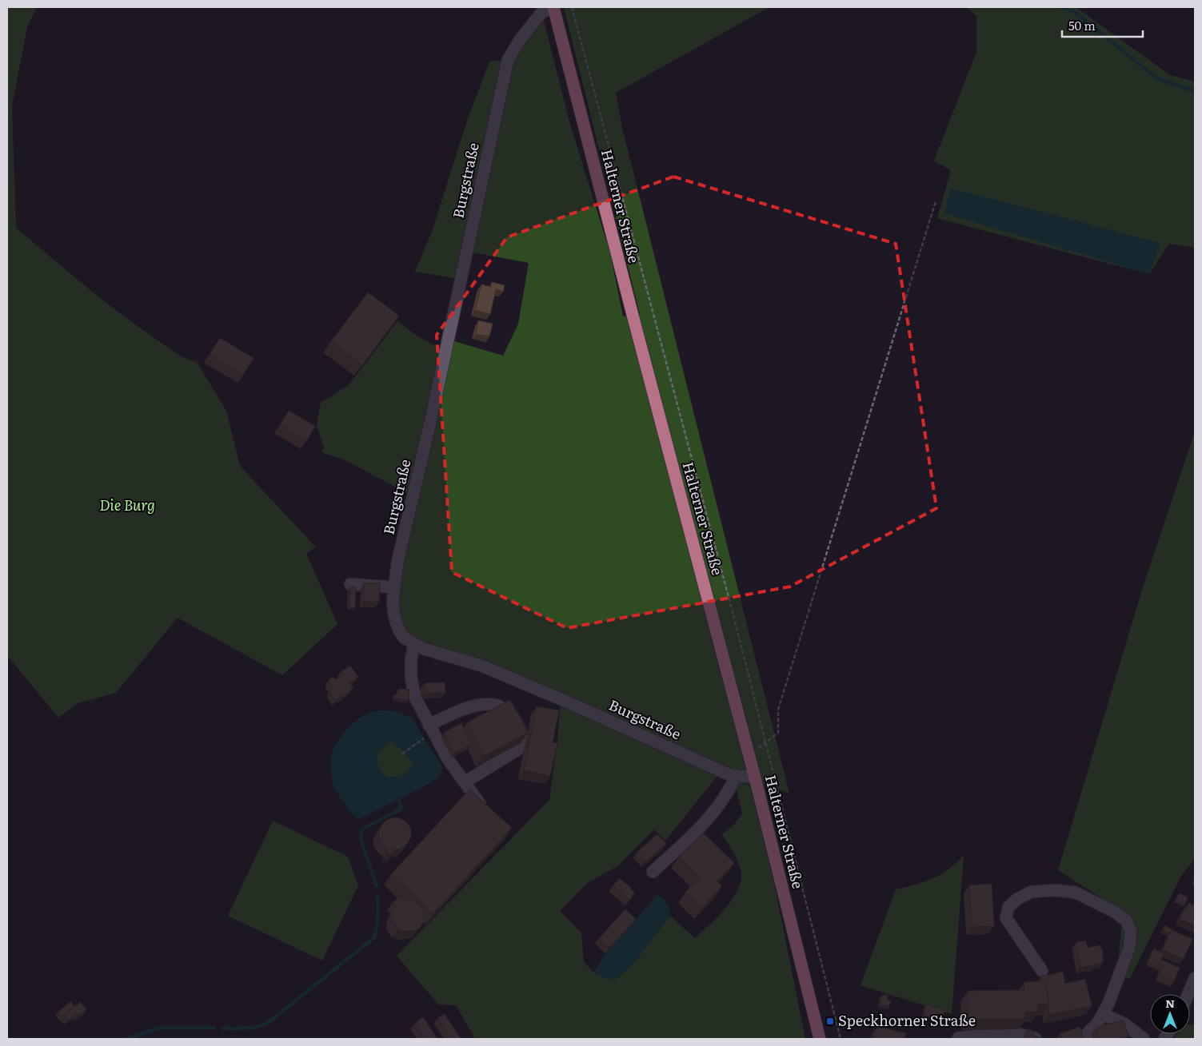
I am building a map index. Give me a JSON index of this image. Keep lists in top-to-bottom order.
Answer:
{
  "streets": {
    "main road": ["Halterner Straße"],
    "street": ["Burgstraße"]
  },
  "crossings": [
    ["Burgstraße", "Halterner Straße"]
  ],
  "parks": ["Die Burg"],
  "places": {
    "transit": ["Speckhorner Straße"]
  },
  "scale_bar": "50 m",
  "north": "top"
}
